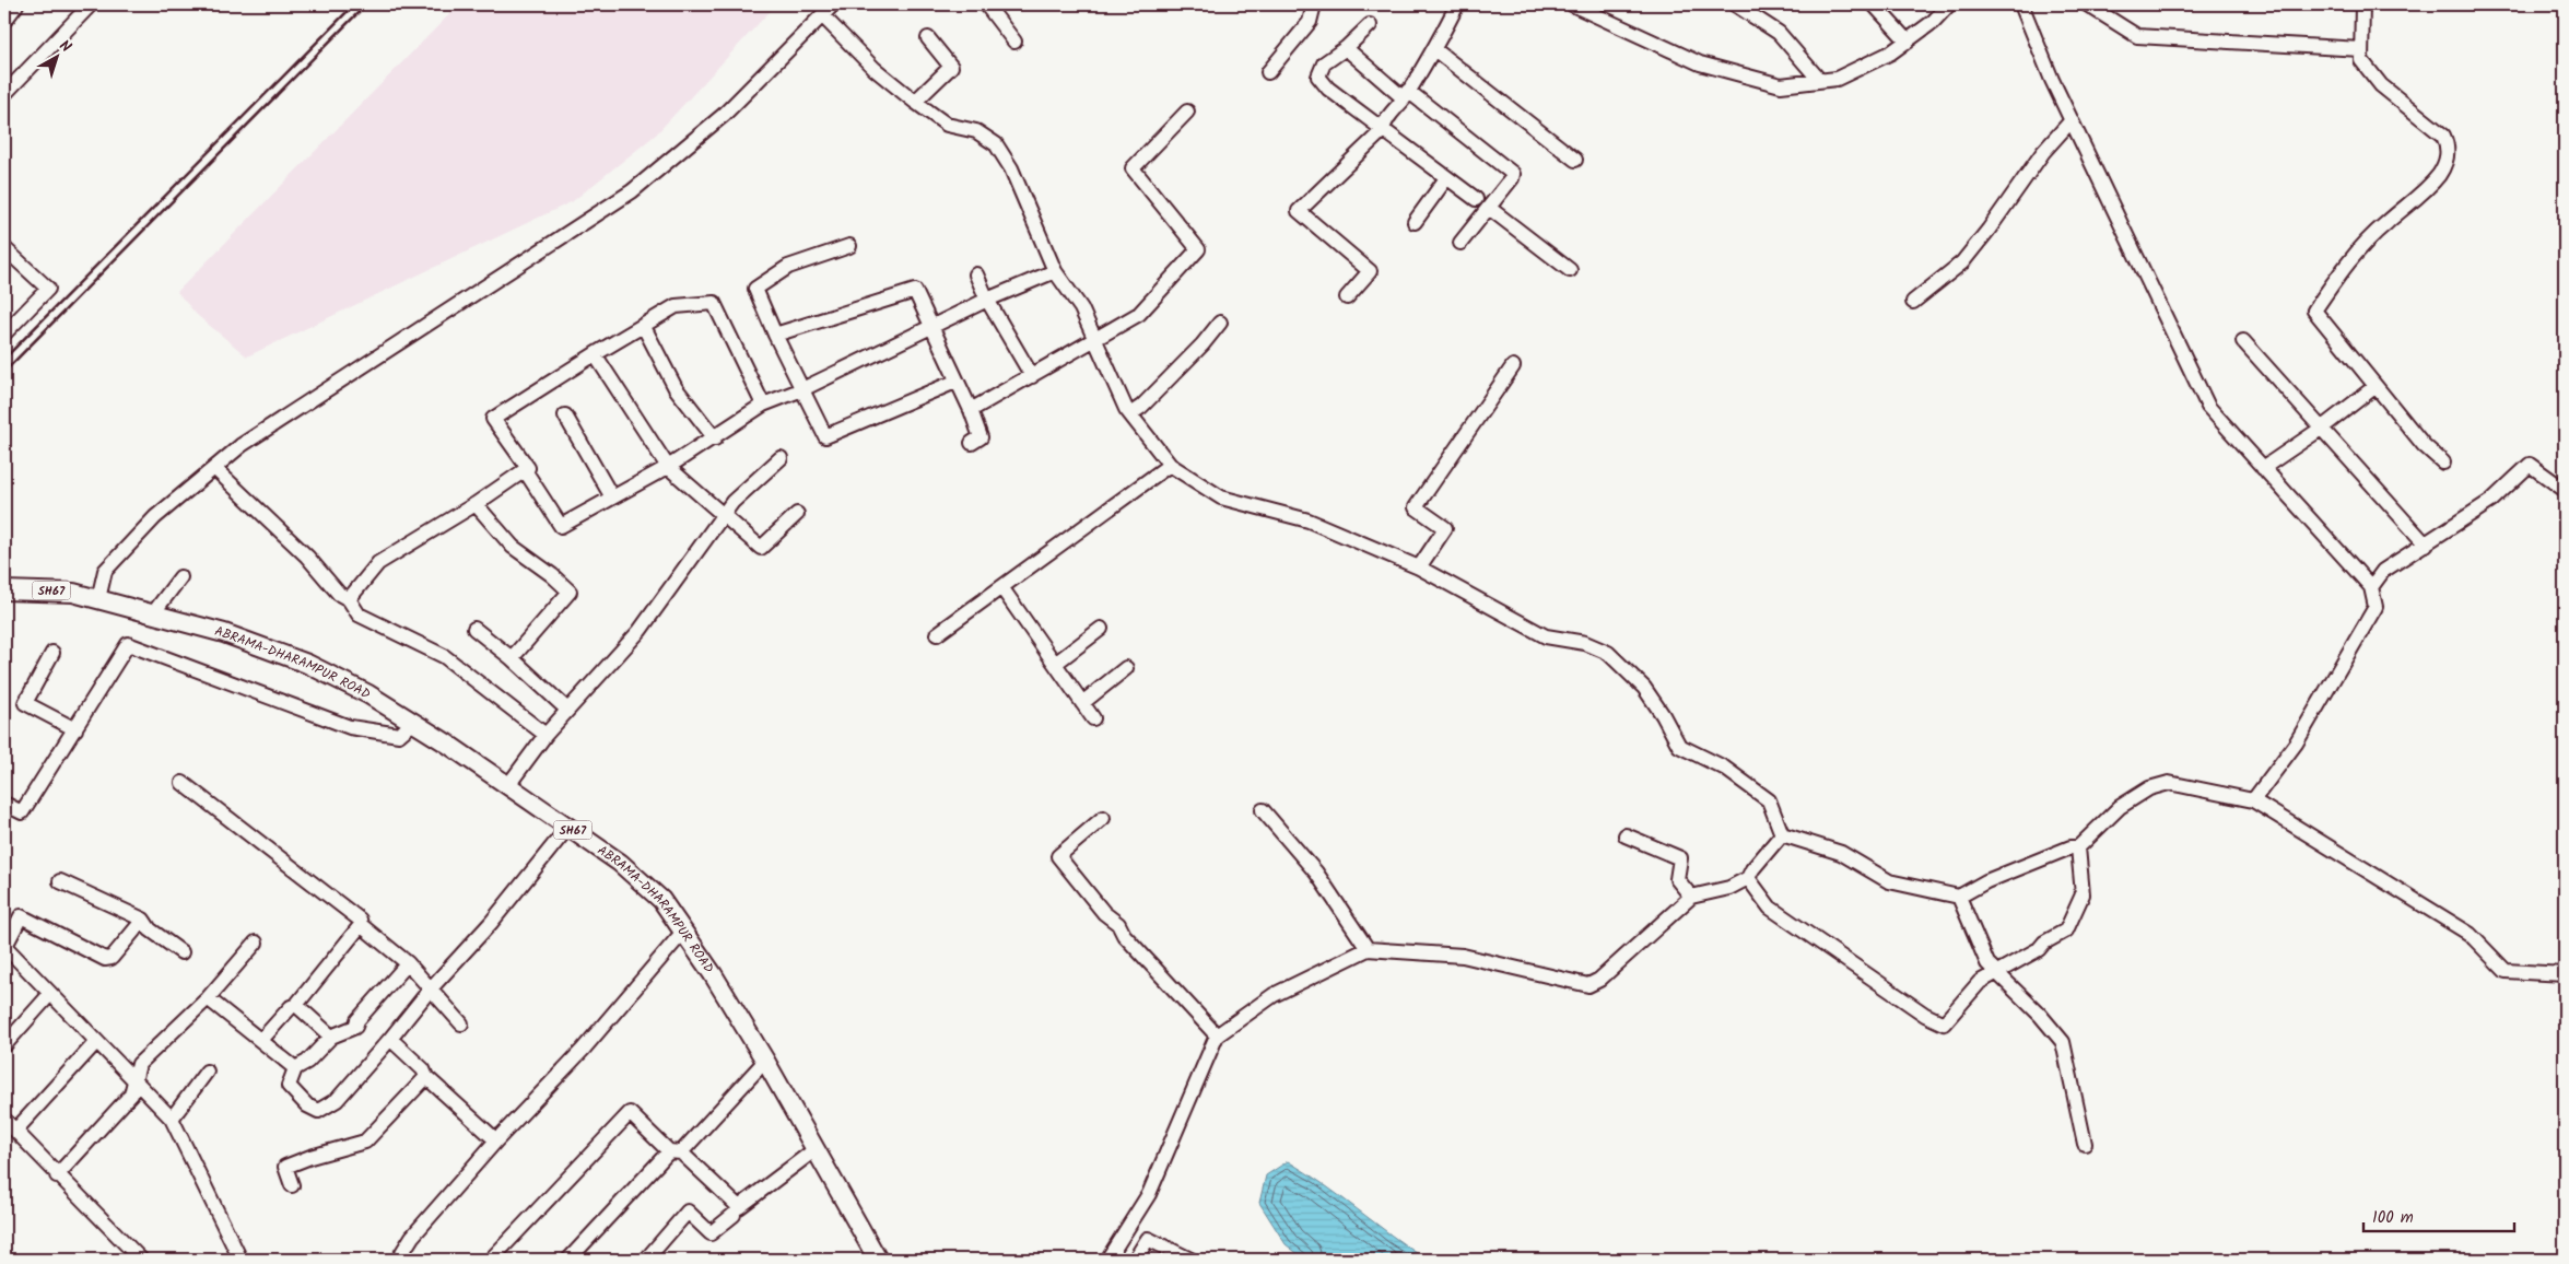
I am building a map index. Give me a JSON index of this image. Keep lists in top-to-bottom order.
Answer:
{
  "streets": {
    "main road": ["SH67", "ABRAMA-DHARAMPUR ROAD"]
  },
  "crossings": [
    ["SH67", "ABRAMA-DHARAMPUR ROAD"]
  ],
  "scale_bar": "100 m",
  "north": "top right"
}
